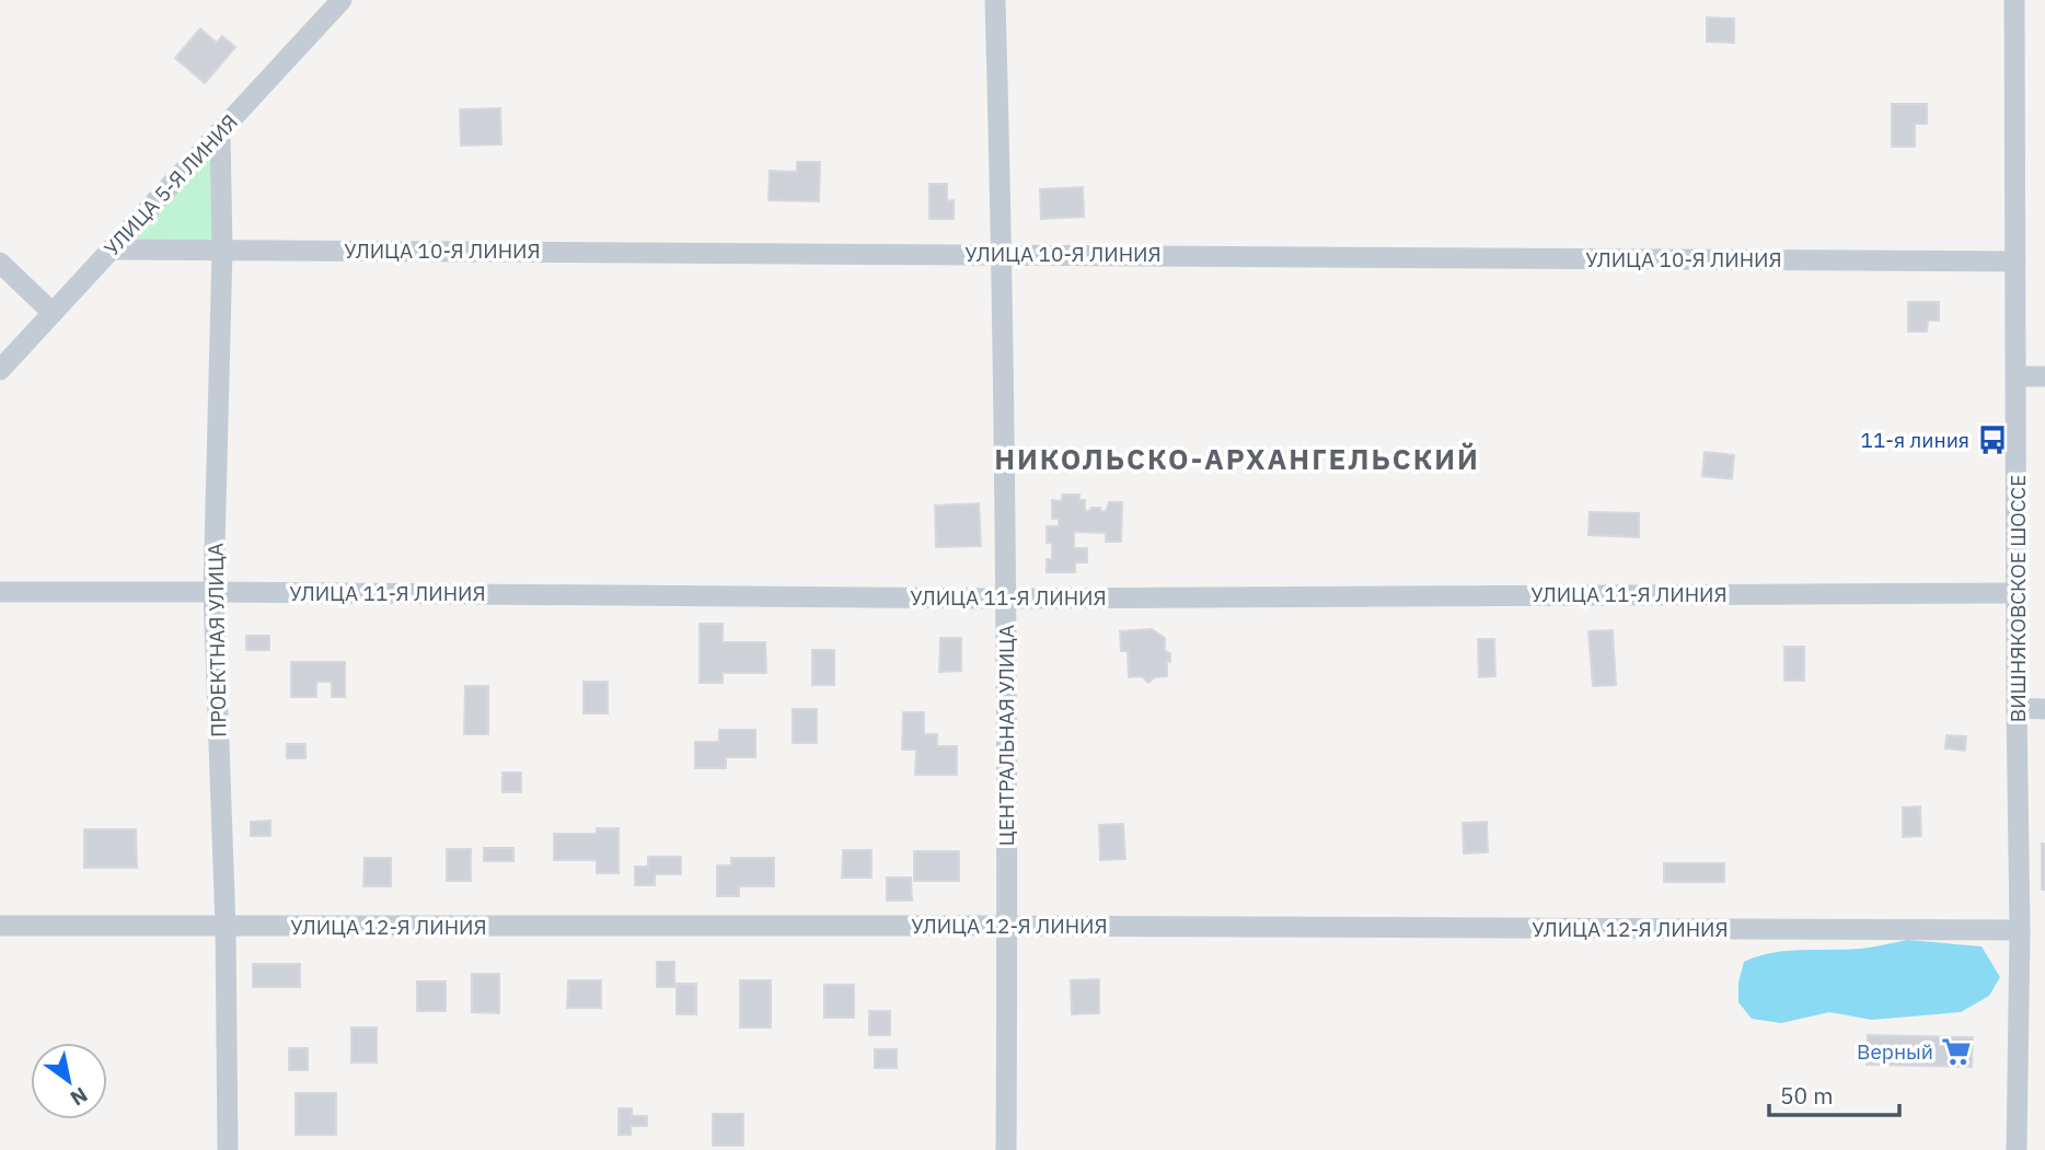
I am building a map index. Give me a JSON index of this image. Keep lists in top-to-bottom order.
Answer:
{
  "streets": {
    "street": [
      "УЛИЦА 5-Я ЛИНИЯ",
      "УЛИЦА 10-Я ЛИНИЯ",
      "УЛИЦА 11-Я ЛИНИЯ",
      "ВИШНЯКОВСКОЕ ШОССЕ",
      "ПРОЕКТНАЯ УЛИЦА",
      "ЦЕНТРАЛЬНАЯ УЛИЦА",
      "УЛИЦА 12-Я ЛИНИЯ"
    ]
  },
  "crossings": [
    ["УЛИЦА 5-Я ЛИНИЯ", "УЛИЦА 10-Я ЛИНИЯ"],
    ["УЛИЦА 5-Я ЛИНИЯ", "ПРОЕКТНАЯ УЛИЦА"],
    ["УЛИЦА 10-Я ЛИНИЯ", "ВИШНЯКОВСКОЕ ШОССЕ"],
    ["УЛИЦА 10-Я ЛИНИЯ", "ПРОЕКТНАЯ УЛИЦА"],
    ["УЛИЦА 10-Я ЛИНИЯ", "ЦЕНТРАЛЬНАЯ УЛИЦА"],
    ["УЛИЦА 11-Я ЛИНИЯ", "ВИШНЯКОВСКОЕ ШОССЕ"],
    ["УЛИЦА 11-Я ЛИНИЯ", "ПРОЕКТНАЯ УЛИЦА"],
    ["УЛИЦА 11-Я ЛИНИЯ", "ЦЕНТРАЛЬНАЯ УЛИЦА"],
    ["ВИШНЯКОВСКОЕ ШОССЕ", "УЛИЦА 12-Я ЛИНИЯ"],
    ["ПРОЕКТНАЯ УЛИЦА", "УЛИЦА 12-Я ЛИНИЯ"],
    ["ЦЕНТРАЛЬНАЯ УЛИЦА", "УЛИЦА 12-Я ЛИНИЯ"]
  ],
  "districts": ["НИКОЛЬСКО-АРХАНГЕЛЬСКИЙ"],
  "places": {
    "bus stop": ["11-я линия"],
    "supermarket": ["Верный"]
  },
  "scale_bar": "50 m",
  "north": "bottom right"
}
